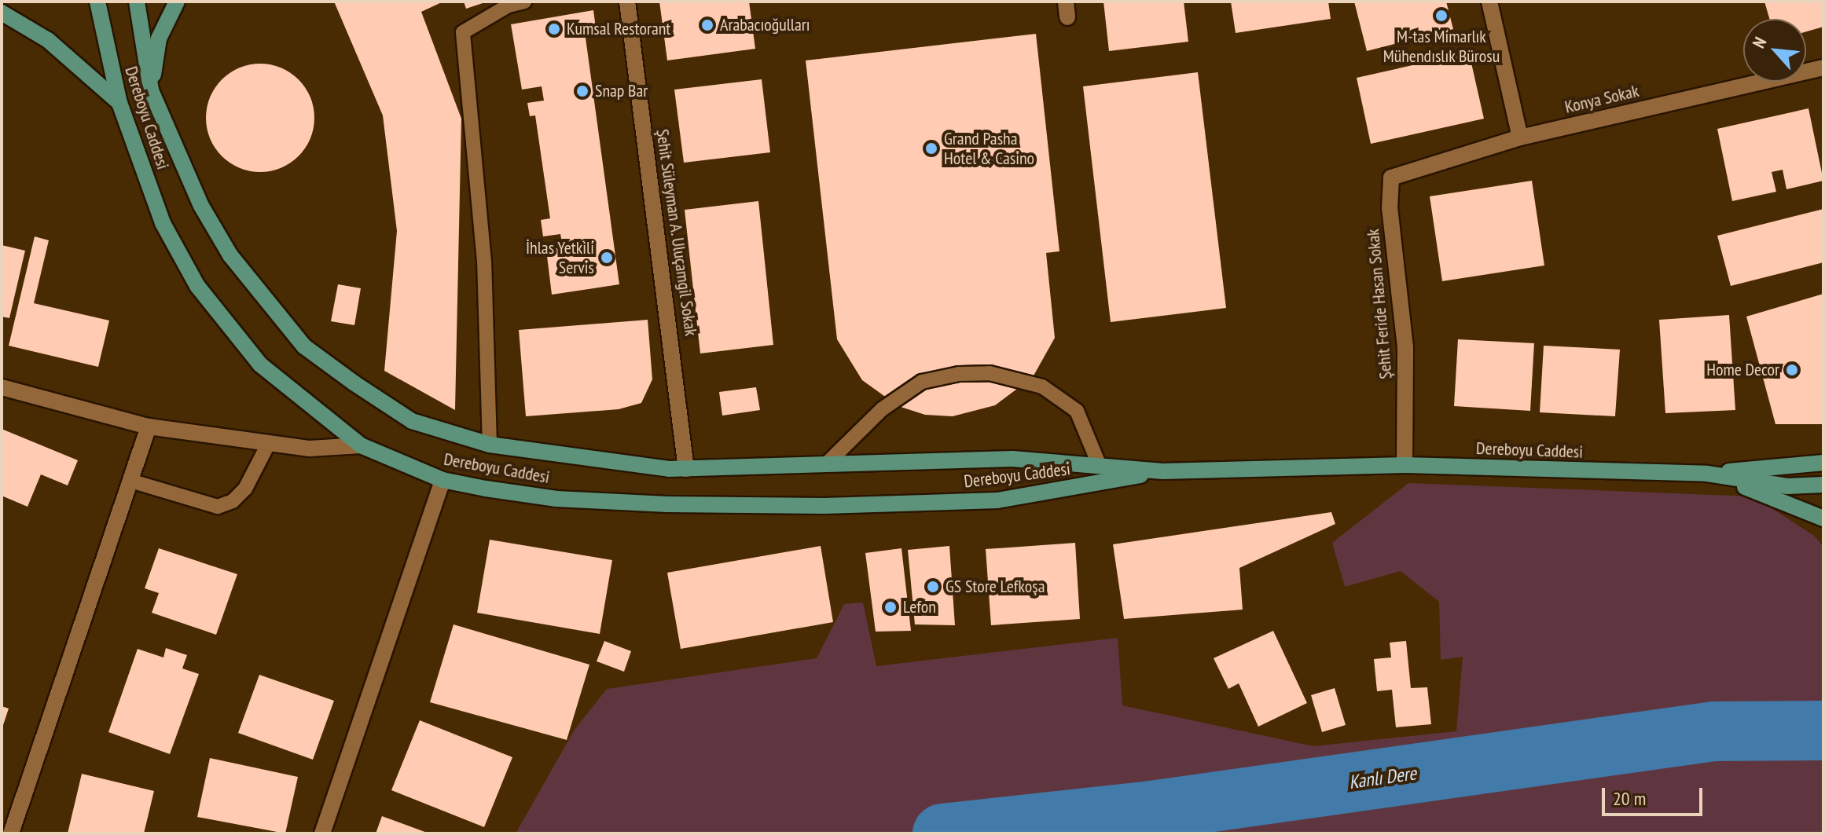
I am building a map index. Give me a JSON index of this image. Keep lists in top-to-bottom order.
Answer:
{
  "streets": {
    "main road": ["Dereboyu Caddesi"],
    "street": ["Konya Sokak", "Şehit Süleyman A. Uluçamgil Sokak", "Şehit Feride Hasan Sokak"]
  },
  "crossings": [
    ["Konya Sokak", "Şehit Feride Hasan Sokak"],
    ["Dereboyu Caddesi", "Şehit Süleyman A. Uluçamgil Sokak"],
    ["Dereboyu Caddesi", "Şehit Feride Hasan Sokak"]
  ],
  "water": ["Kanlı Dere"],
  "places": [
    "M-tas Mimarlık Mühendıslık Bürosu",
    "Arabacıoğulları",
    "Kumsal Restorant",
    "Snap Bar",
    "Grand Pasha Hotel & Casino",
    "İhlas Yetkili Servis",
    "Home Decor",
    "GS Store Lefkoşa",
    "Lefon"
  ],
  "scale_bar": "20 m",
  "north": "top left"
}
